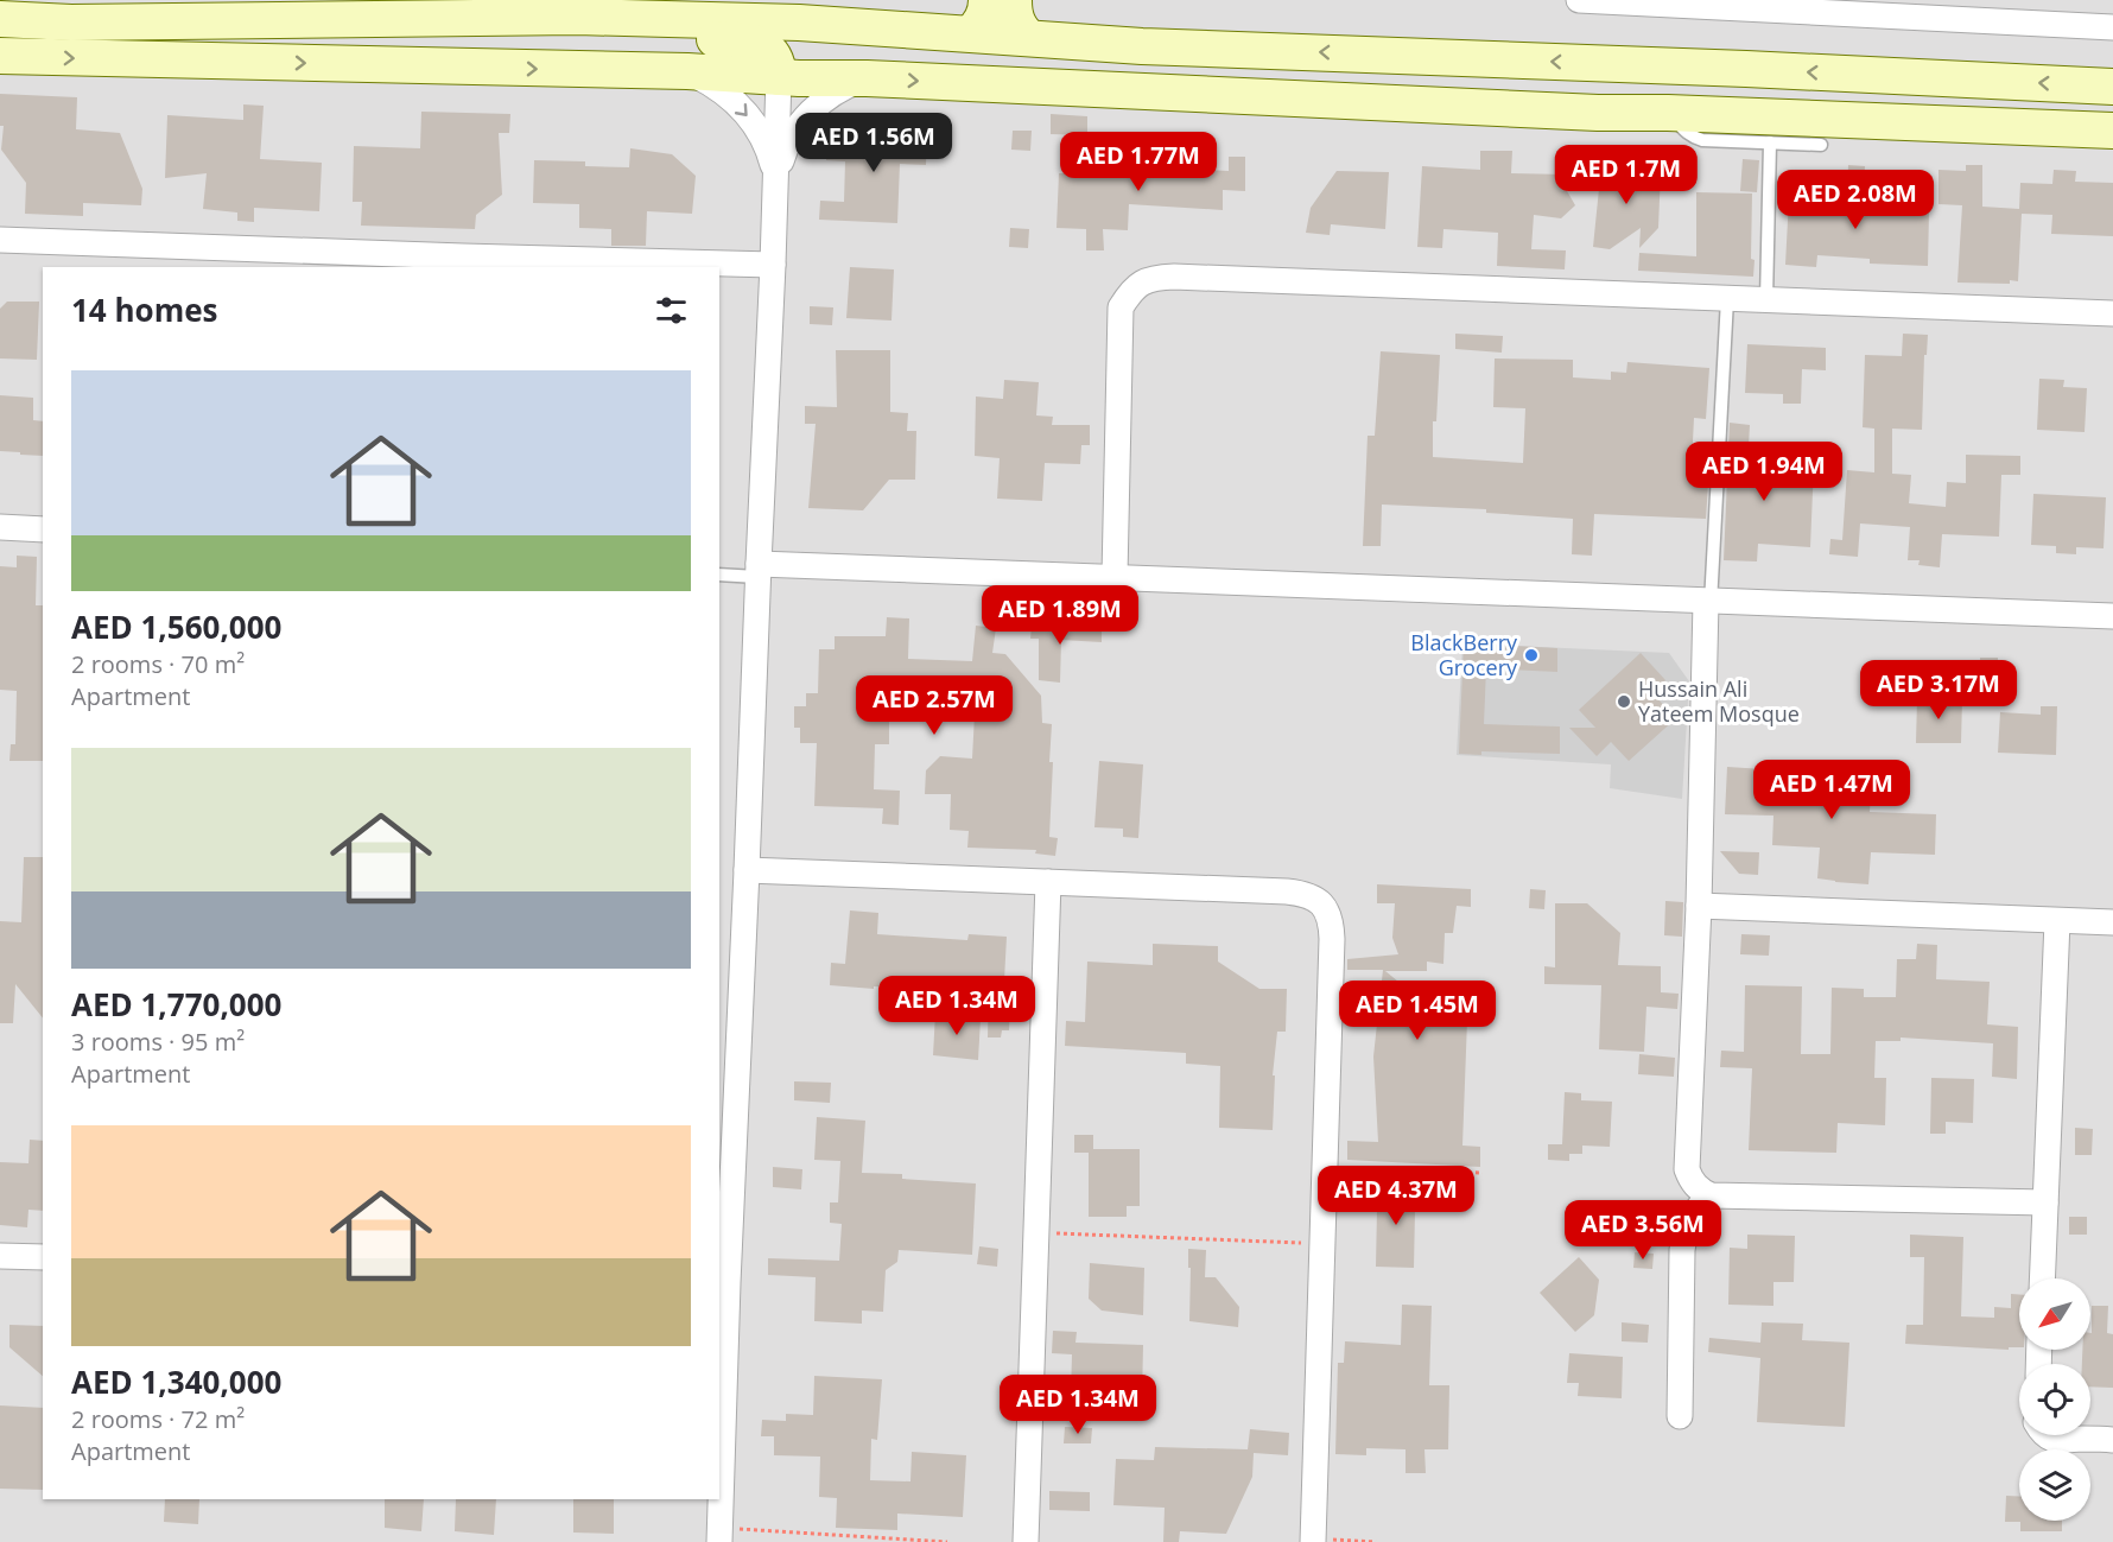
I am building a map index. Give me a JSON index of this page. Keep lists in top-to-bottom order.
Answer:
{
  "places": ["BlackBerry Grocery", "Hussain Ali Yateem Mosque"],
  "north": "bottom left",
  "page": {
    "price": [
      "AED 1.56M",
      "AED 1.77M",
      "AED 1.7M",
      "AED 2.08M",
      "AED 1.94M",
      "AED 1.89M",
      "AED 3.17M",
      "AED 2.57M",
      "AED 1.47M",
      "AED 1.34M",
      "AED 1.45M",
      "AED 4.37M",
      "AED 3.56M",
      "AED 1.34M"
    ],
    "heading": "14 homes",
    "list": [
      {
        "name": "AED 1,560,000",
        "note": "2 rooms · 70 m² · Apartment"
      },
      {
        "name": "AED 1,770,000",
        "note": "3 rooms · 95 m² · Apartment"
      },
      {
        "name": "AED 1,340,000",
        "note": "2 rooms · 72 m² · Apartment"
      }
    ]
  }
}
